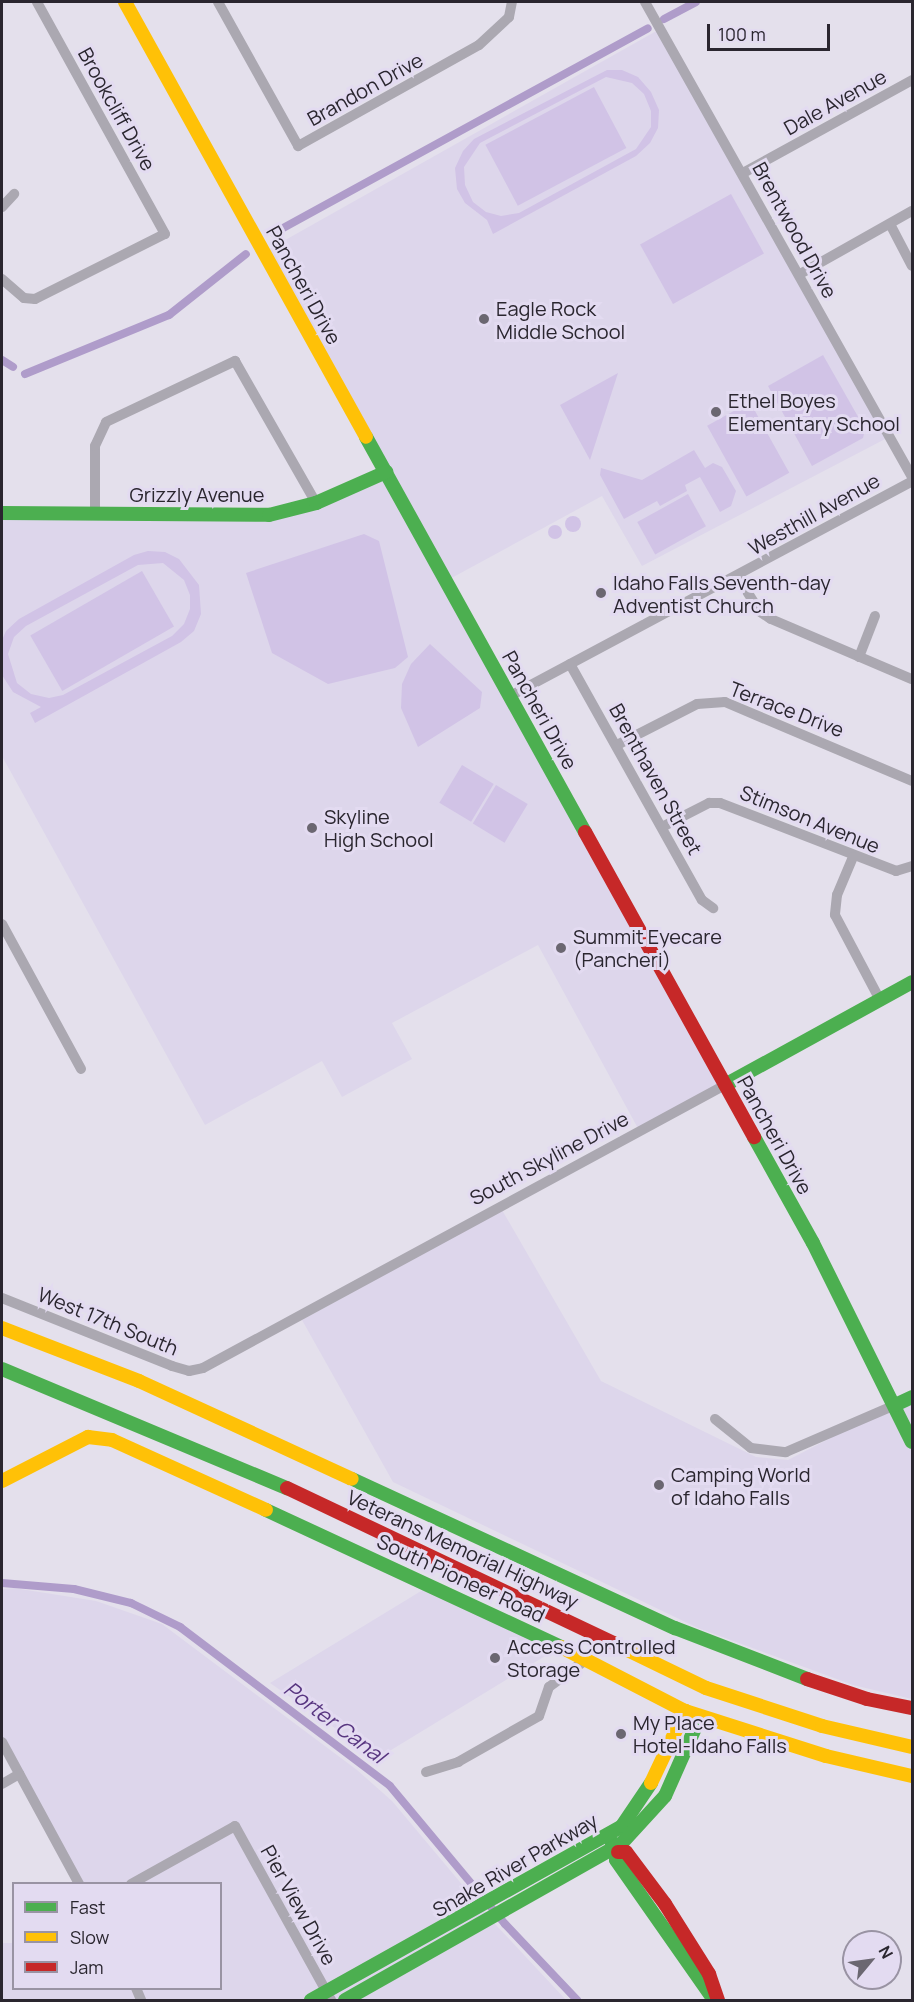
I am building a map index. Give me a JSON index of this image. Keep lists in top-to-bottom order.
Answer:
{
  "streets": {
    "main road": [
      "Pancheri Drive",
      "Grizzly Avenue",
      "South Skyline Drive",
      "Veterans Memorial Highway",
      "South Pioneer Road",
      "Snake River Parkway"
    ],
    "street": [
      "Brandon Drive",
      "Dale Avenue",
      "Brookcliff Drive",
      "Brentwood Drive",
      "Westhill Avenue",
      "Terrace Drive",
      "Brenthaven Street",
      "Stimson Avenue",
      "West 17th South",
      "Pier View Drive"
    ]
  },
  "crossings": [
    ["Dale Avenue", "Brentwood Drive"],
    ["Pancheri Drive", "Grizzly Avenue"],
    ["Pancheri Drive", "Westhill Avenue"],
    ["Pancheri Drive", "South Skyline Drive"],
    ["Westhill Avenue", "Brenthaven Street"],
    ["Terrace Drive", "Brenthaven Street"],
    ["Brenthaven Street", "Stimson Avenue"],
    ["South Skyline Drive", "West 17th South"],
    ["South Pioneer Road", "Snake River Parkway"],
    ["Snake River Parkway", "Pier View Drive"]
  ],
  "water": ["Porter Canal"],
  "places": [
    "Eagle Rock Middle School",
    "Ethel Boyes Elementary School",
    "Idaho Falls Seventh-day Adventist Church",
    "Skyline High School",
    "Summit Eyecare (Pancheri)",
    "Camping World of Idaho Falls",
    "Access Controlled Storage",
    "My Place Hotel-Idaho Falls"
  ],
  "legend": ["Fast", "Slow", "Jam"],
  "scale_bar": "100 m",
  "north": "top right"
}
